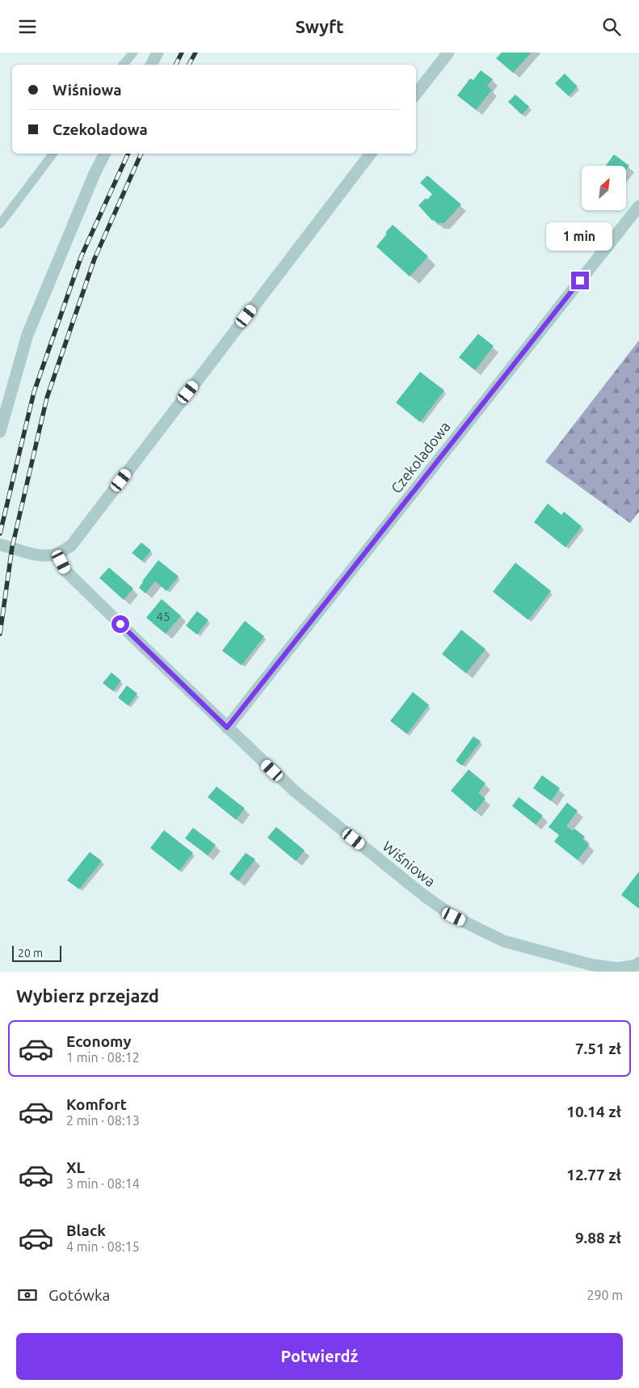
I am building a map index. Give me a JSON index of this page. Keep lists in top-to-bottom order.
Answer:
{
  "streets": {
    "street": ["Czekoladowa", "Wiśniowa"]
  },
  "crossings": [
    ["Czekoladowa", "Wiśniowa"]
  ],
  "house_numbers": ["45"],
  "scale_bar": "20 m",
  "north": "top right",
  "page": {
    "header": "Swyft",
    "banner": ["Wiśniowa", "Czekoladowa"],
    "bubble": "1 min",
    "scale": "20 m",
    "heading": "Wybierz przejazd",
    "list": [
      {
        "name": "Economy",
        "note": "1 min · 08:12",
        "value": "7.51 zł"
      },
      {
        "name": "Komfort",
        "note": "2 min · 08:13",
        "value": "10.14 zł"
      },
      {
        "name": "XL",
        "note": "3 min · 08:14",
        "value": "12.77 zł"
      },
      {
        "name": "Black",
        "note": "4 min · 08:15",
        "value": "9.88 zł"
      }
    ],
    "pay": ["Gotówka", "290 m"],
    "buttons": "Potwierdź"
  }
}
